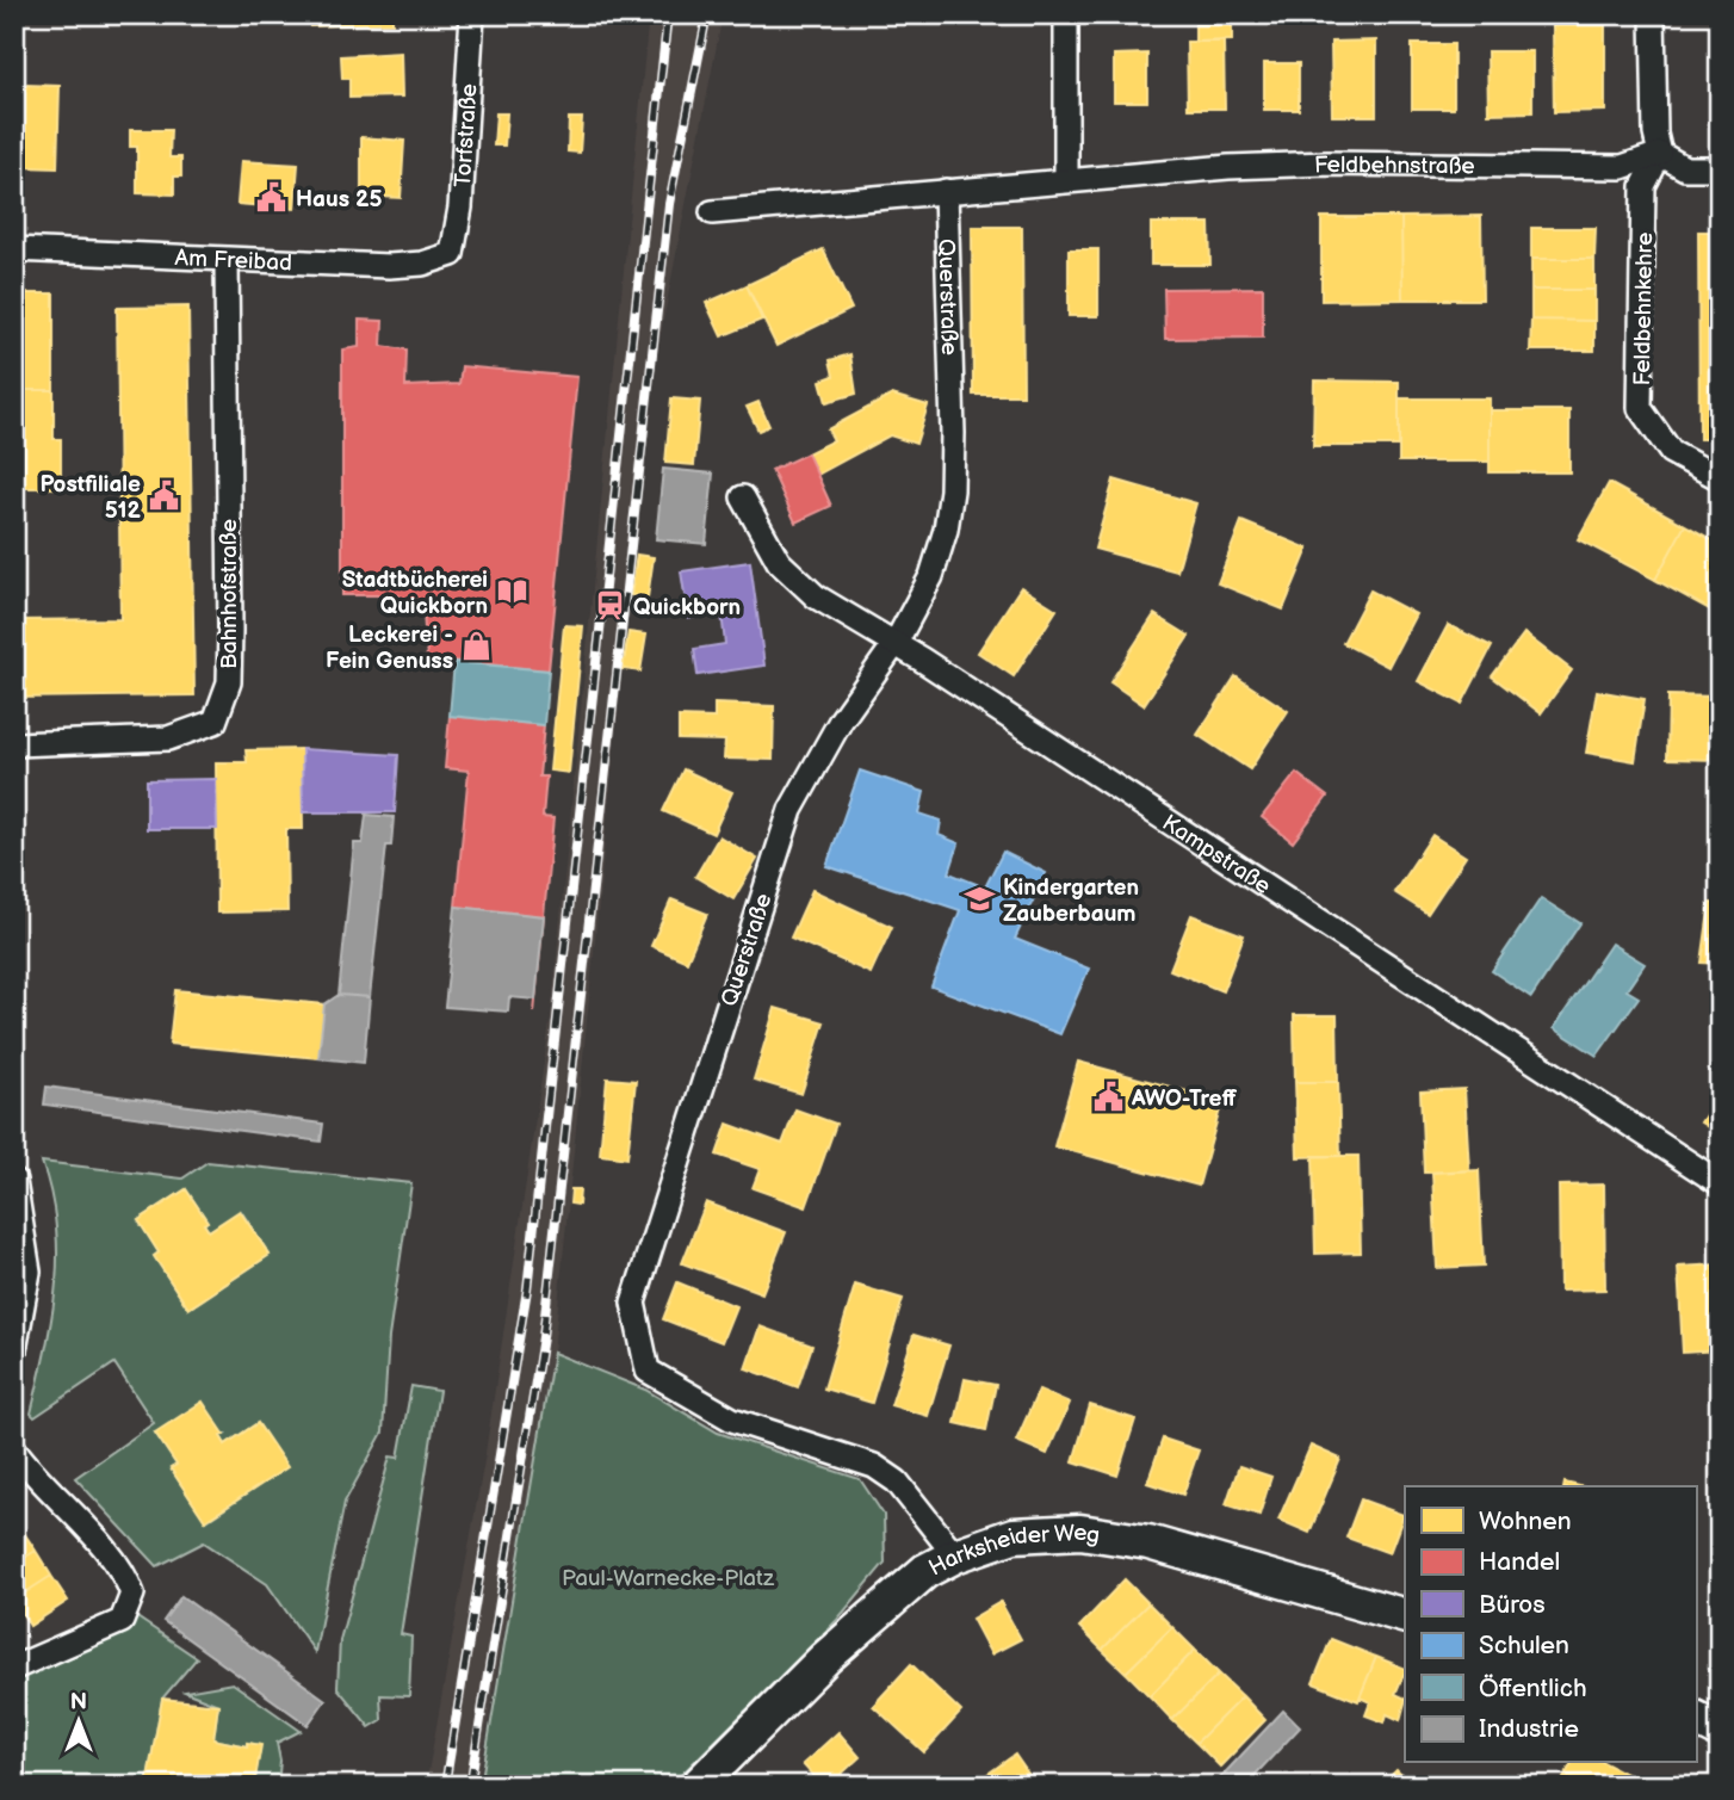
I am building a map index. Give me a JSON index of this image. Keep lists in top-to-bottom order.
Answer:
{
  "streets": {
    "main road": ["Harksheider Weg"],
    "street": [
      "Torfstraße",
      "Feldbehnstraße",
      "Am Freibad",
      "Querstraße",
      "Feldbehnkehre",
      "Bahnhofstraße",
      "Kampstraße"
    ]
  },
  "crossings": [
    ["Torfstraße", "Am Freibad"],
    ["Feldbehnstraße", "Querstraße"],
    ["Feldbehnstraße", "Feldbehnkehre"],
    ["Am Freibad", "Bahnhofstraße"],
    ["Querstraße", "Kampstraße"],
    ["Querstraße", "Harksheider Weg"]
  ],
  "parks": ["Paul-Warnecke-Platz"],
  "places": {
    "public building": ["Haus 25", "Postfiliale 512", "AWO-Treff"],
    "library": ["Stadtbücherei Quickborn"],
    "station": ["Quickborn"],
    "shop": ["Leckerei - Fein Genuss"],
    "school or university": ["Kindergarten Zauberbaum"]
  },
  "legend": [
    "Wohnen",
    "Handel",
    "Büros",
    "Schulen",
    "Öffentlich",
    "Industrie"
  ],
  "north": "top"
}
